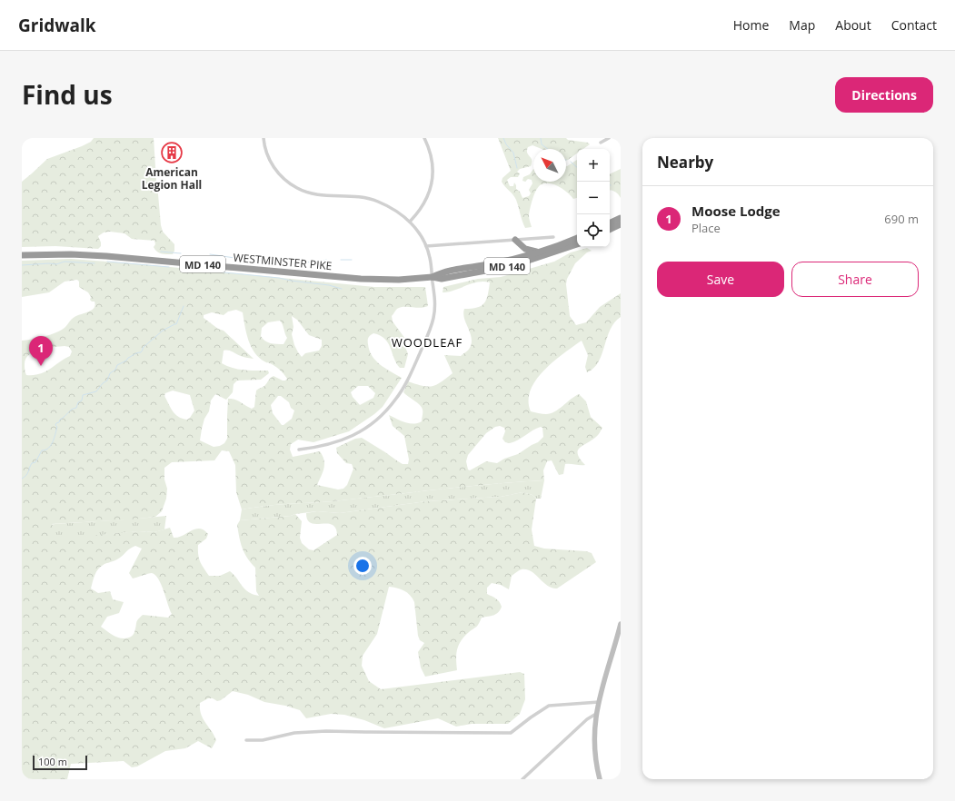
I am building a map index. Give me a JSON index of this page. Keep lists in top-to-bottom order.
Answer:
{
  "streets": {
    "highway": ["WESTMINSTER PIKE", "MD 140"]
  },
  "districts": ["WOODLEAF"],
  "places": {
    "building": ["American Legion Hall"]
  },
  "scale_bar": "100 m",
  "north": "top left",
  "page": {
    "header": "Gridwalk",
    "nav": [
      "Home",
      "Map",
      "About",
      "Contact"
    ],
    "title": "Find us",
    "buttons": [
      "Directions",
      ["Save", "Share"]
    ],
    "heading": "Nearby",
    "map_buttons": ["+", "−"],
    "list": [
      {
        "mark": "1",
        "name": "Moose Lodge",
        "note": "Place",
        "value": "690 m"
      }
    ],
    "pins": "1",
    "scale": "100 m"
  }
}
